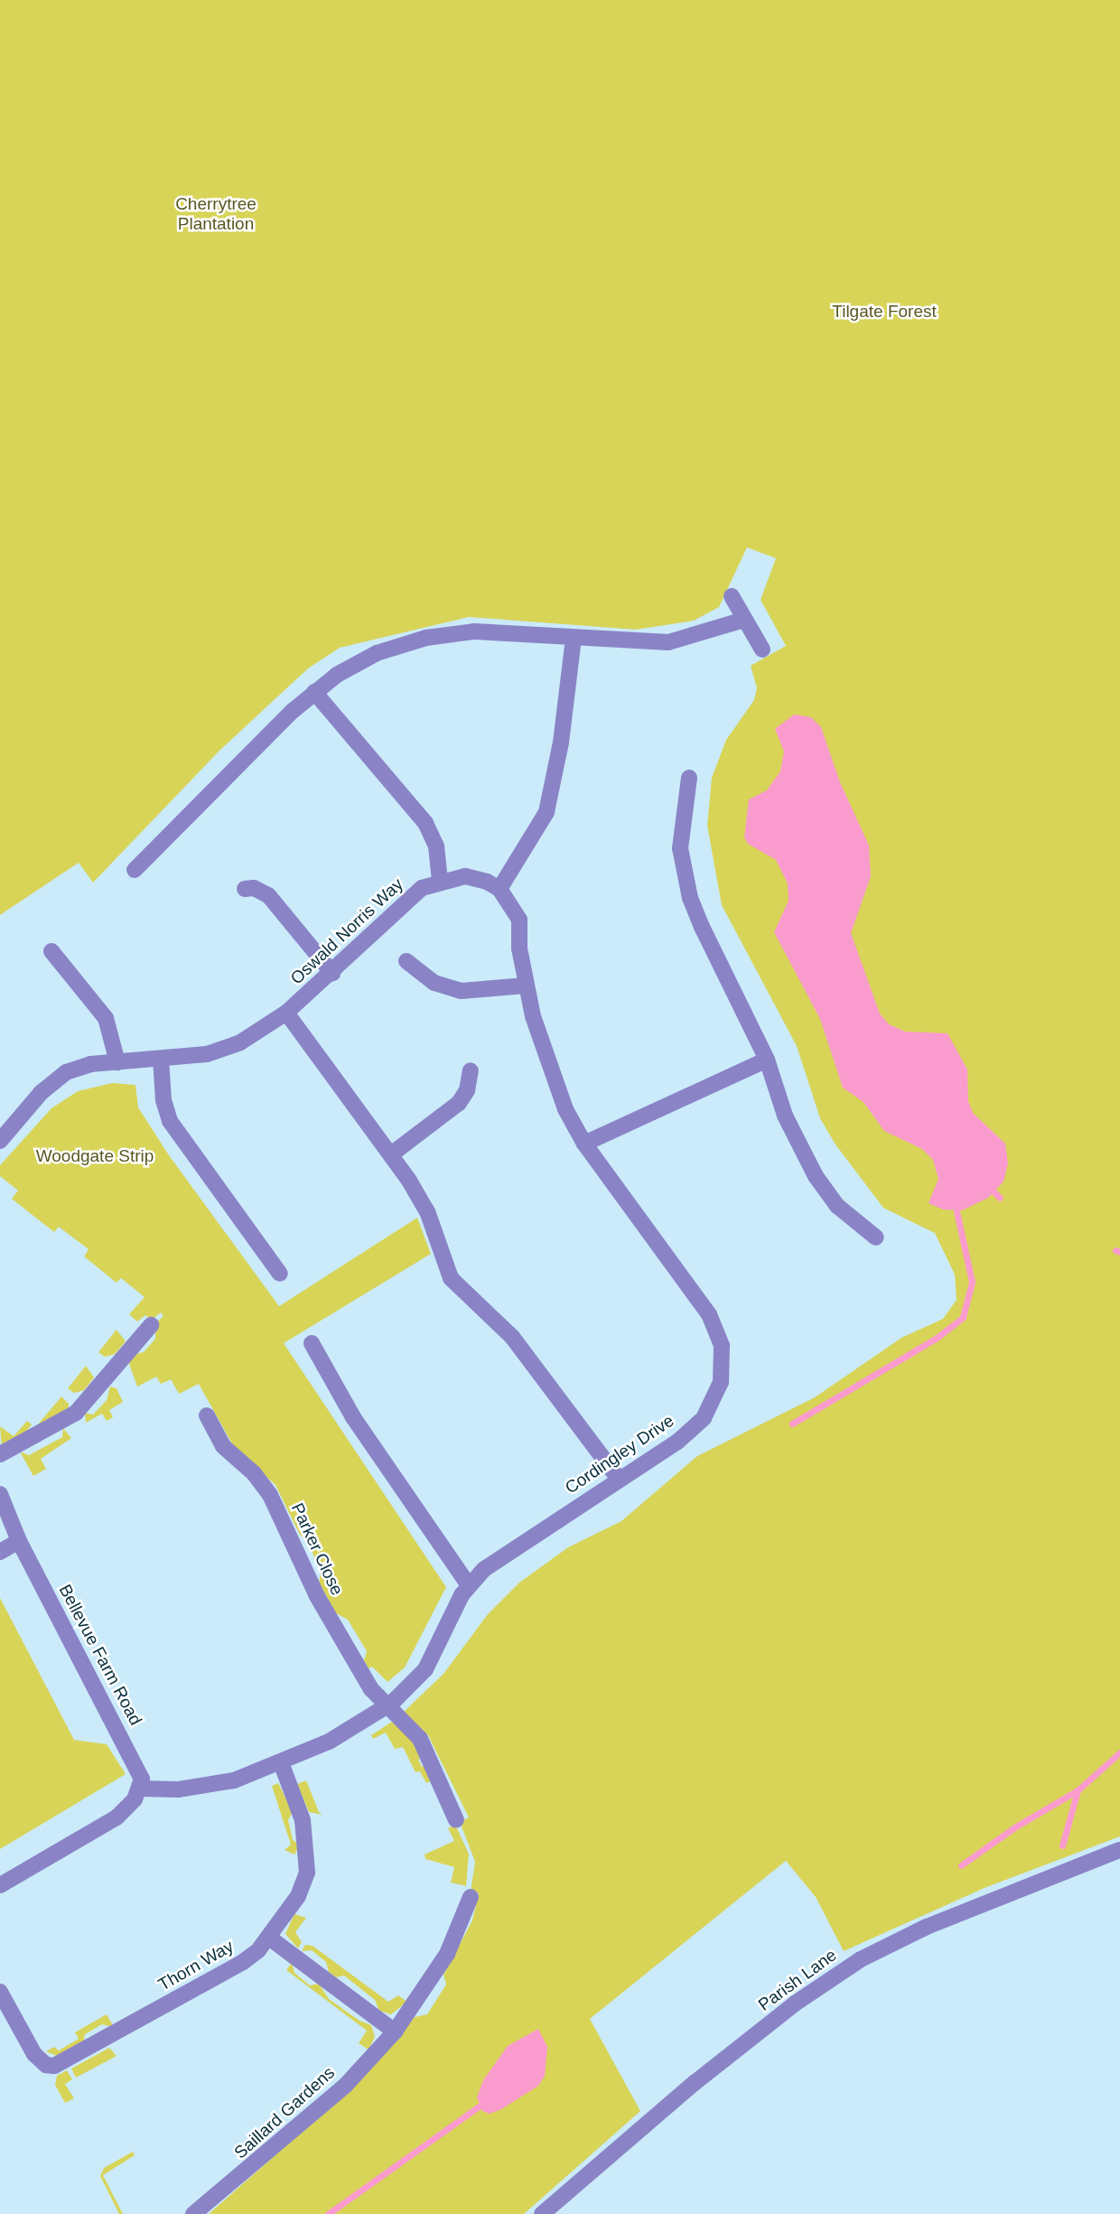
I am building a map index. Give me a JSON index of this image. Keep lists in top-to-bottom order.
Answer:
{
  "streets": {
    "street": [
      "Oswald Norris Way",
      "Cordingley Drive",
      "Parker Close",
      "Bellevue Farm Road",
      "Thorn Way",
      "Parish Lane",
      "Saillard Gardens"
    ]
  },
  "crossings": [
    ["Cordingley Drive", "Parker Close"],
    ["Cordingley Drive", "Bellevue Farm Road"],
    ["Cordingley Drive", "Thorn Way"]
  ],
  "parks": ["Cherrytree Plantation", "Tilgate Forest", "Woodgate Strip"]
}
